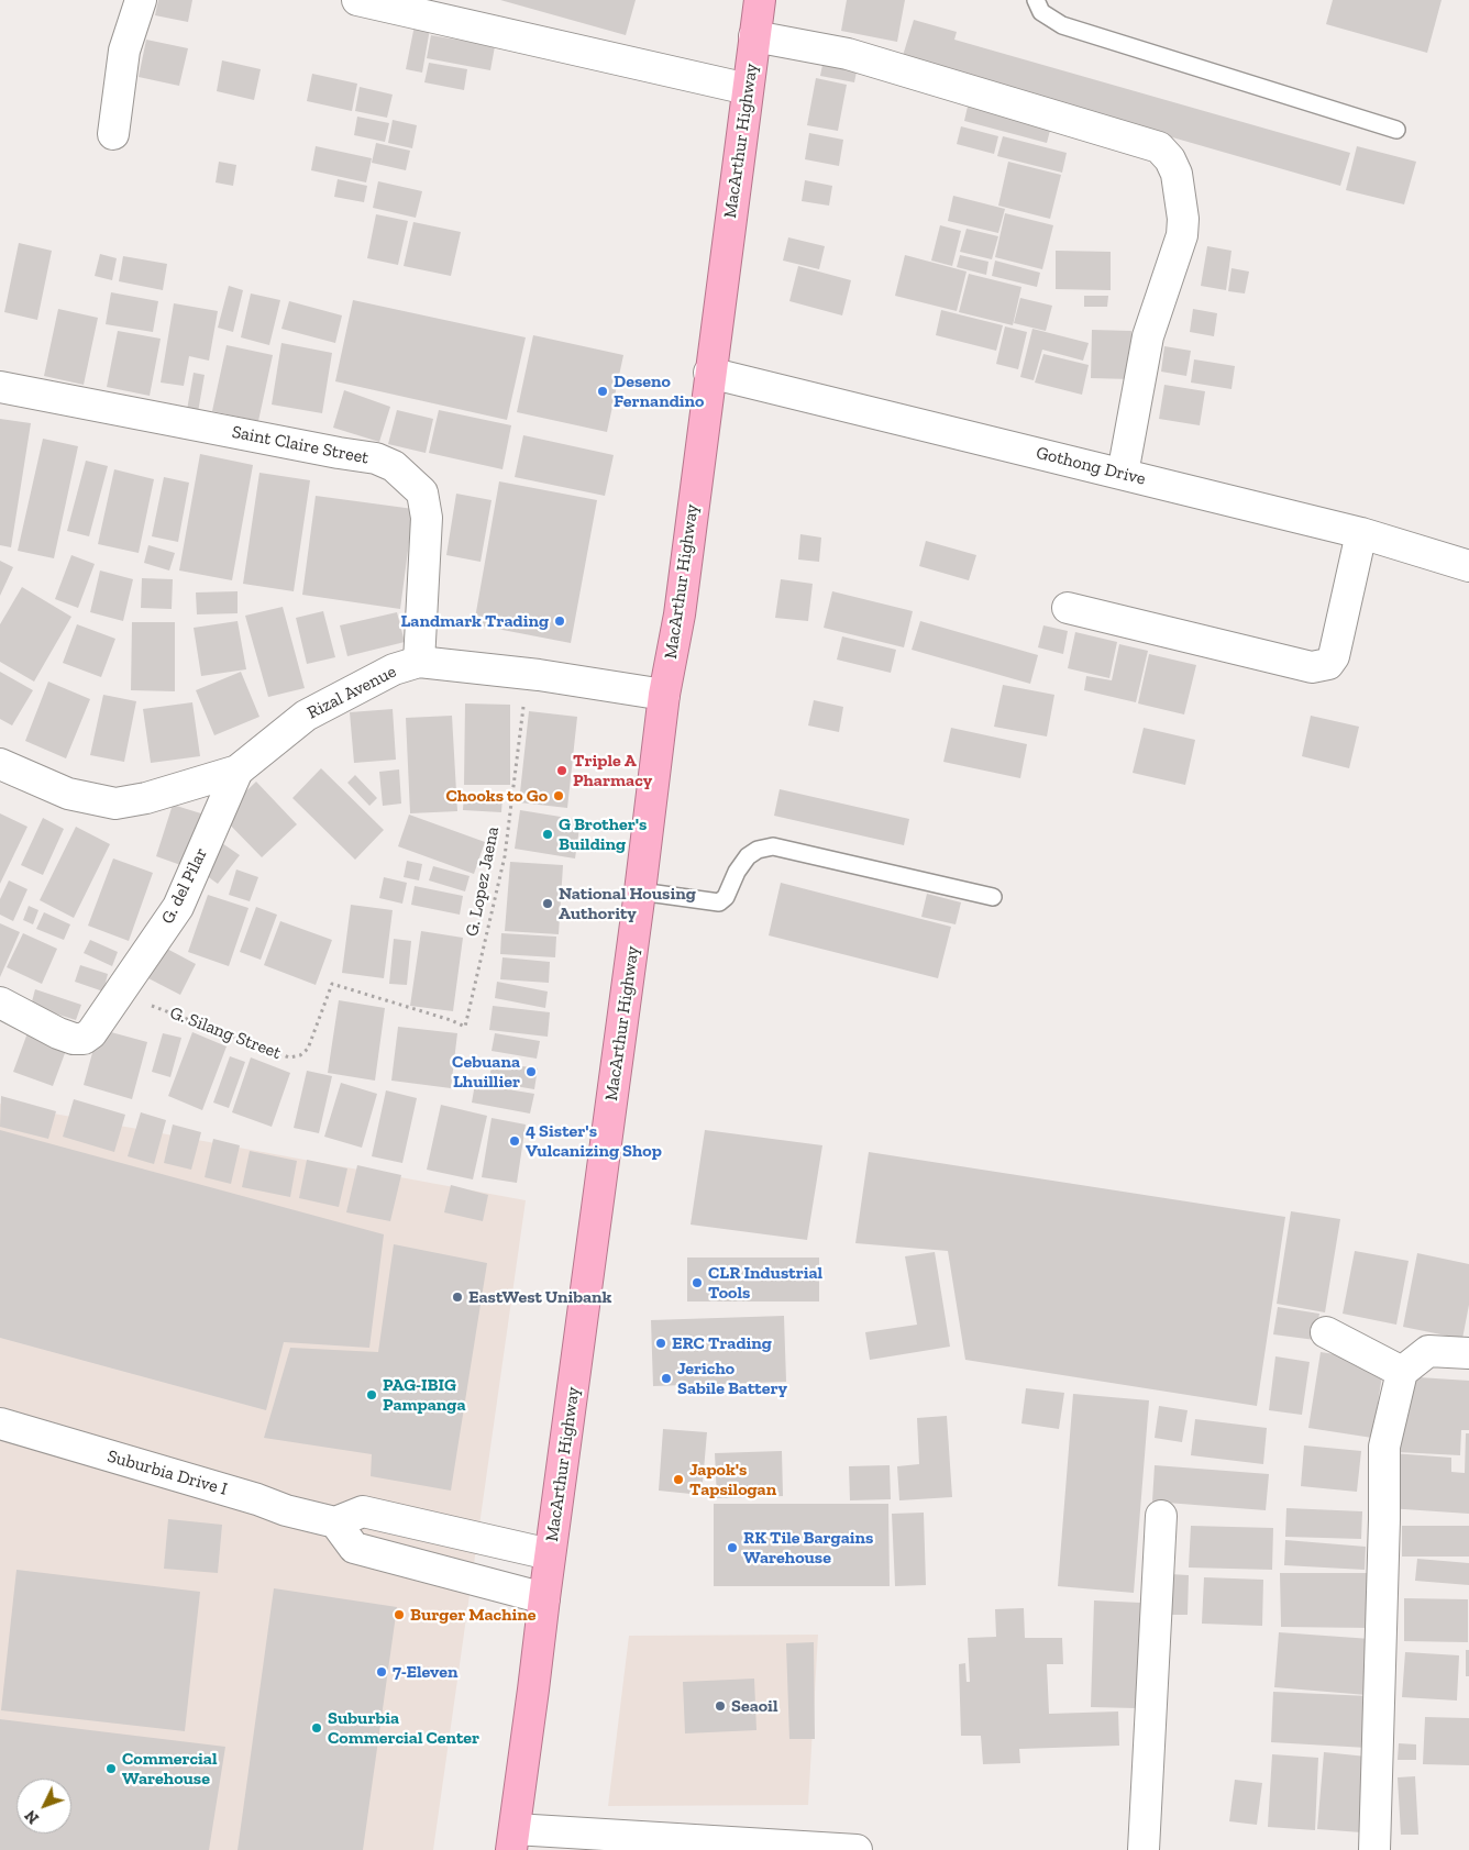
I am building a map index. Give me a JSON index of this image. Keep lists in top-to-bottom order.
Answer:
{
  "streets": {
    "highway": ["MacArthur Highway"],
    "street": [
      "Saint Claire Street",
      "Gothong Drive",
      "Rizal Avenue",
      "G. del Pilar",
      "Suburbia Drive I"
    ],
    "path": ["G. Lopez Jaena", "G. Silang Street"]
  },
  "crossings": [
    ["MacArthur Highway", "Gothong Drive"],
    ["MacArthur Highway", "Rizal Avenue"],
    ["Saint Claire Street", "Rizal Avenue"],
    ["Rizal Avenue", "G. Lopez Jaena"],
    ["Rizal Avenue", "G. del Pilar"],
    ["G. Lopez Jaena", "G. Silang Street"],
    ["G. del Pilar", "G. Silang Street"]
  ],
  "places": [
    "Deseno Fernandino",
    "Landmark Trading",
    "Triple A Pharmacy",
    "Chooks to Go",
    "G Brother's Building",
    "National Housing Authority",
    "Cebuana Lhuillier",
    "4 Sister's Vulcanizing Shop",
    "CLR Industrial Tools",
    "EastWest Unibank",
    "ERC Trading",
    "Jericho Sabile Battery",
    "PAG-IBIG Pampanga",
    "Japok's Tapsilogan",
    "RK Tile Bargains Warehouse",
    "Burger Machine",
    "7-Eleven",
    "Seaoil",
    "Suburbia Commercial Center",
    "Commercial Warehouse"
  ],
  "north": "bottom left"
}
